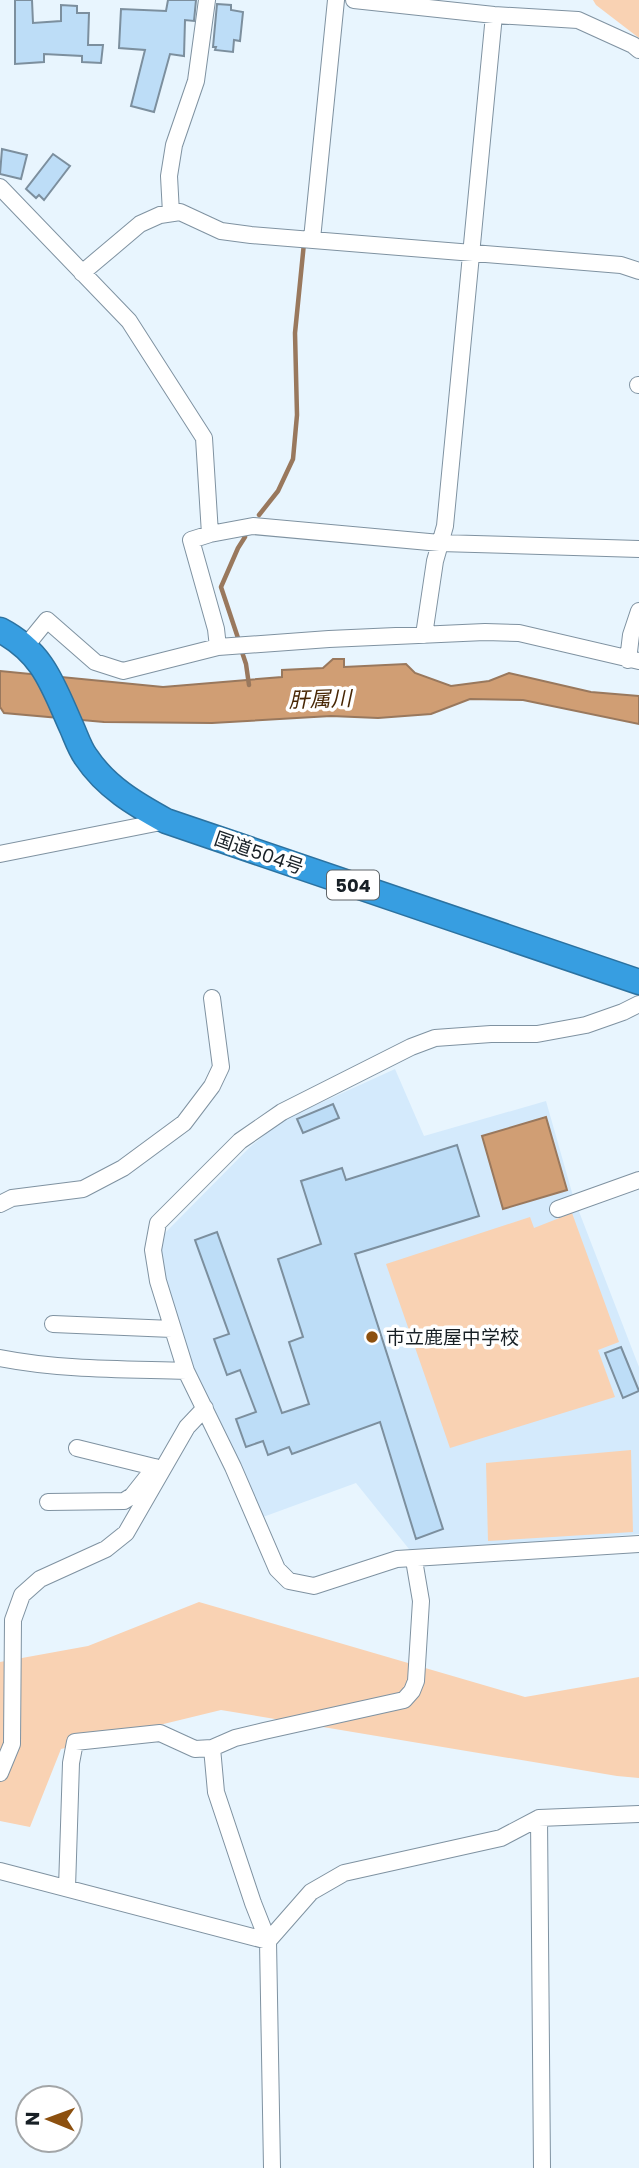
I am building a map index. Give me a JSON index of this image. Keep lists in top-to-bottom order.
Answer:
{
  "streets": {
    "highway": ["国道504号", "504"]
  },
  "water": ["肝属川"],
  "places": ["市立鹿屋中学校"],
  "north": "left"
}
